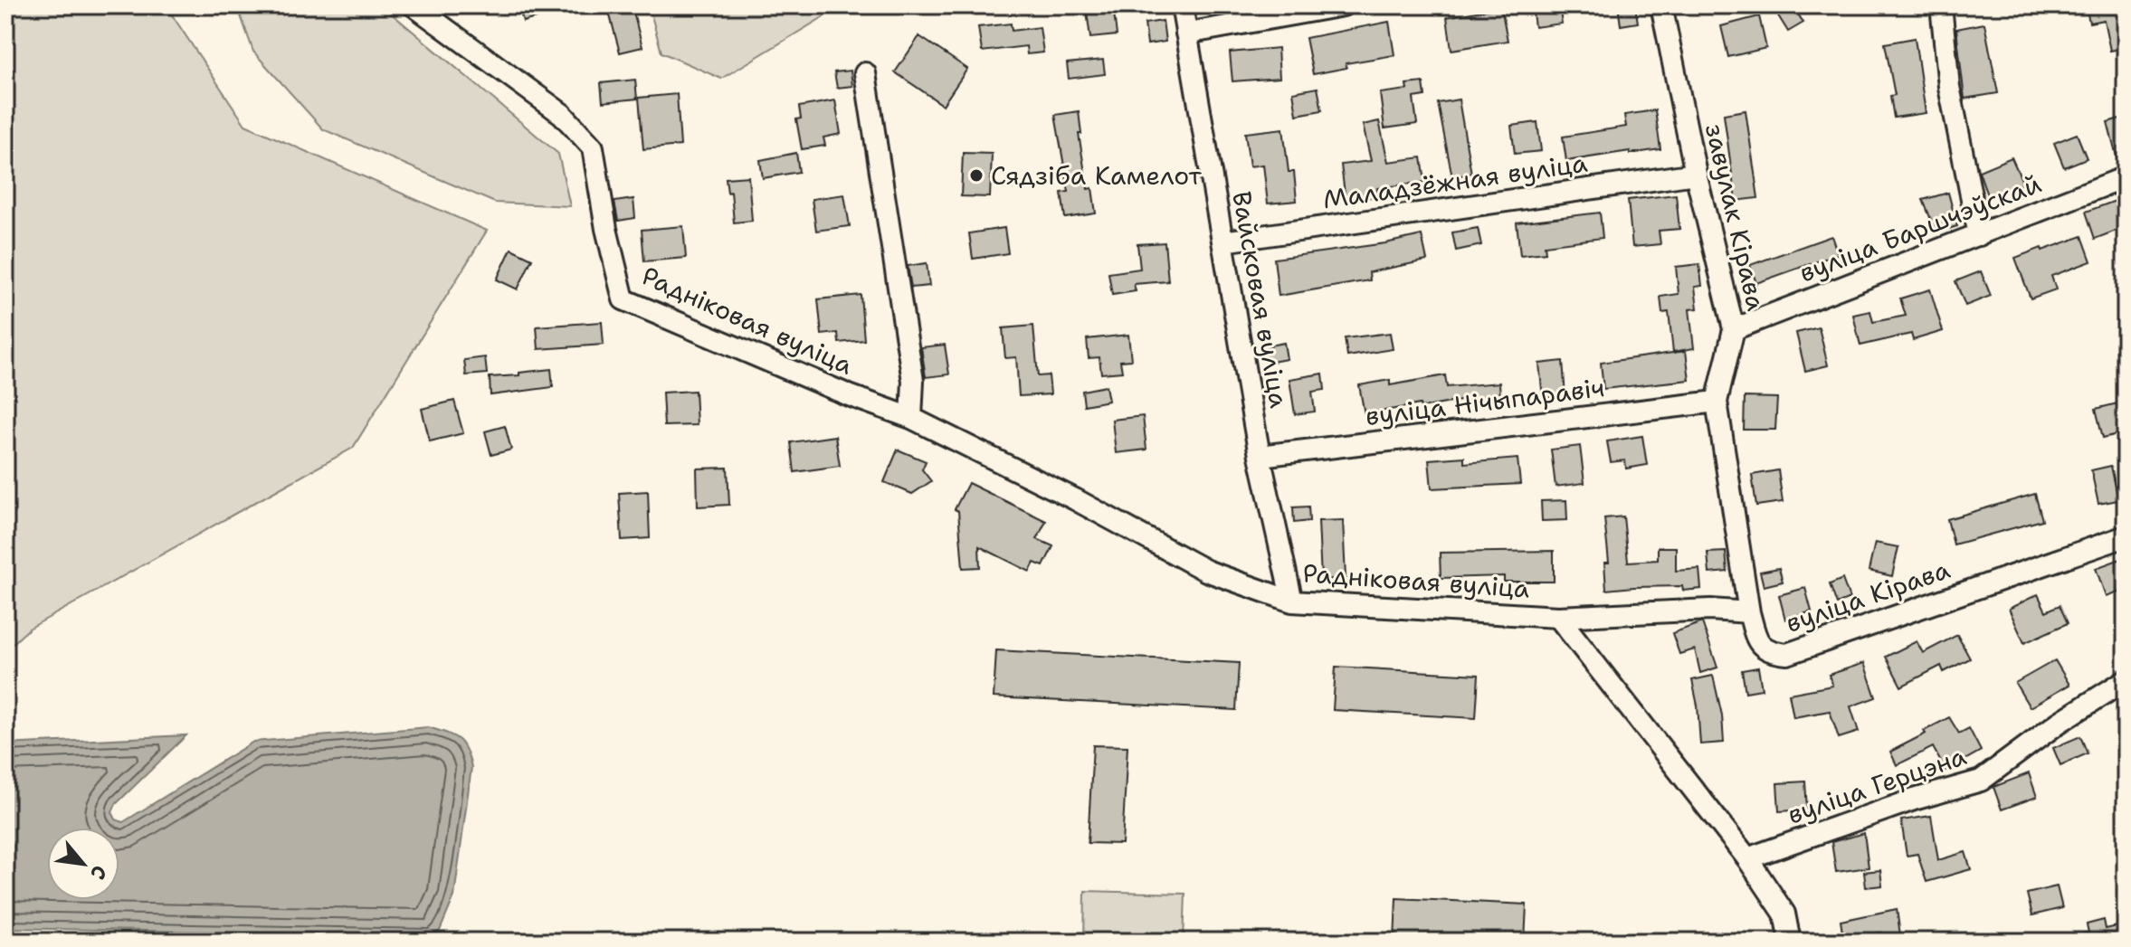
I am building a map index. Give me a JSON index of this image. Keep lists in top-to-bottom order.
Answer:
{
  "streets": {
    "street": [
      "Маладзёжная вуліца",
      "завулак Кірава",
      "вуліца Баршчэўскай",
      "Вайсковая вуліца",
      "Радніковая вуліца",
      "вуліца Нічыпаравіч",
      "вуліца Кірава",
      "вуліца Герцэна"
    ]
  },
  "crossings": [
    ["Маладзёжная вуліца", "завулак Кірава"],
    ["Маладзёжная вуліца", "Вайсковая вуліца"],
    ["завулак Кірава", "вуліца Баршчэўскай"],
    ["завулак Кірава", "вуліца Нічыпаравіч"],
    ["завулак Кірава", "вуліца Кірава"],
    ["Вайсковая вуліца", "Радніковая вуліца"],
    ["Вайсковая вуліца", "вуліца Нічыпаравіч"],
    ["Радніковая вуліца", "вуліца Кірава"],
    ["Радніковая вуліца", "вуліца Герцэна"]
  ],
  "places": ["Сядзіба Камелот"],
  "north": "bottom right"
}
